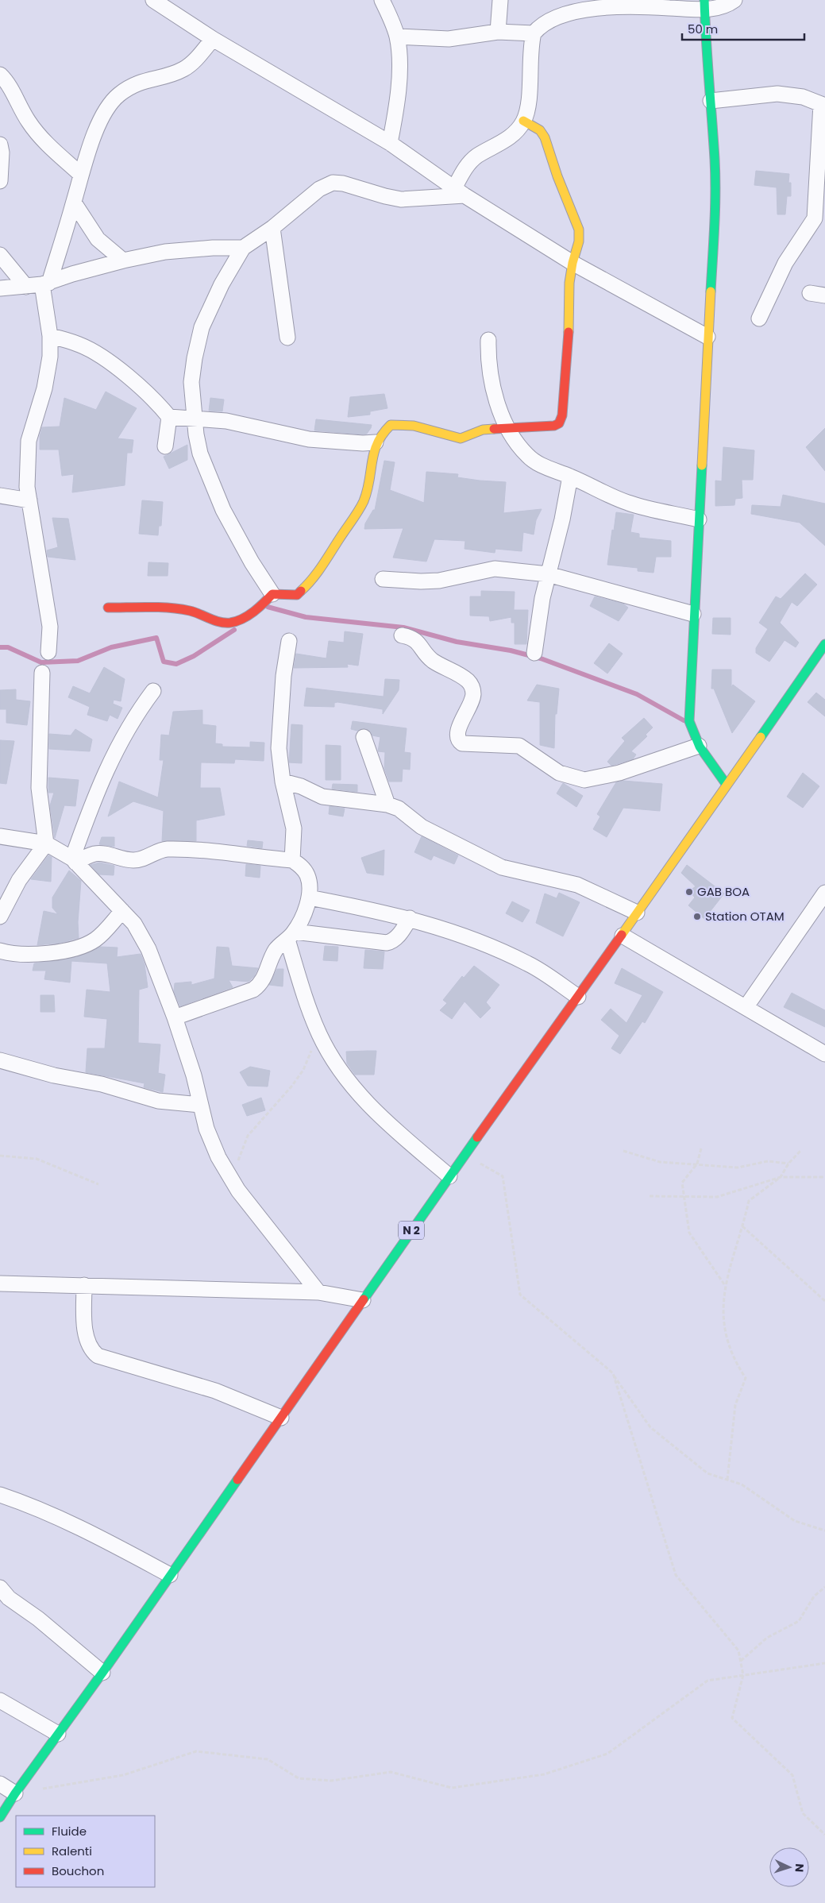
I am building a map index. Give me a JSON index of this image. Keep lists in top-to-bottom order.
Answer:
{
  "streets": {
    "street": ["N 2"]
  },
  "places": ["GAB BOA", "Station OTAM"],
  "legend": ["Fluide", "Ralenti", "Bouchon"],
  "scale_bar": "50 m",
  "north": "right"
}
